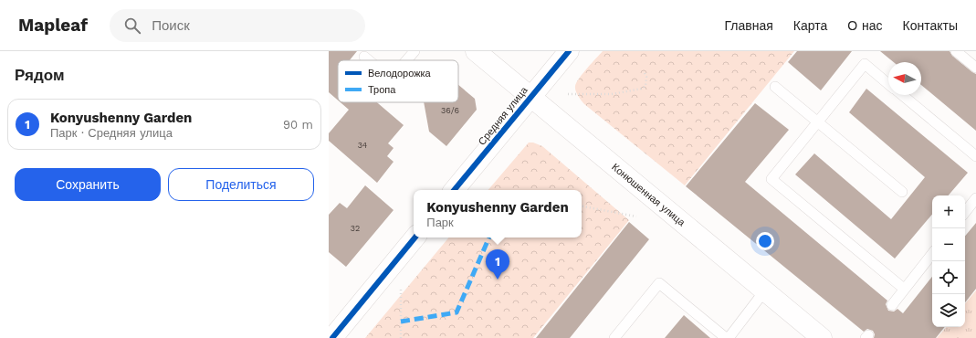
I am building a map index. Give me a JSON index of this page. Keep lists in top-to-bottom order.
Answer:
{
  "streets": {
    "main road": ["Средняя улица", "Конюшенная улица"]
  },
  "crossings": [
    ["Средняя улица", "Конюшенная улица"]
  ],
  "house_numbers": ["36/6", "34", "32"],
  "legend": ["Велодорожка", "Тропа"],
  "north": "left",
  "page": {
    "header": "Mapleaf",
    "search": "Поиск",
    "nav": [
      "Главная",
      "Карта",
      "О нас",
      "Контакты"
    ],
    "heading": "Рядом",
    "list": [
      {
        "mark": "1",
        "name": "Konyushenny Garden",
        "note": "Парк · Средняя улица",
        "value": "90 m"
      }
    ],
    "buttons": ["Сохранить", "Поделиться"],
    "popup": ["Konyushenny Garden", "Парк"],
    "map_buttons": ["+", "−"],
    "pins": "1"
  }
}
